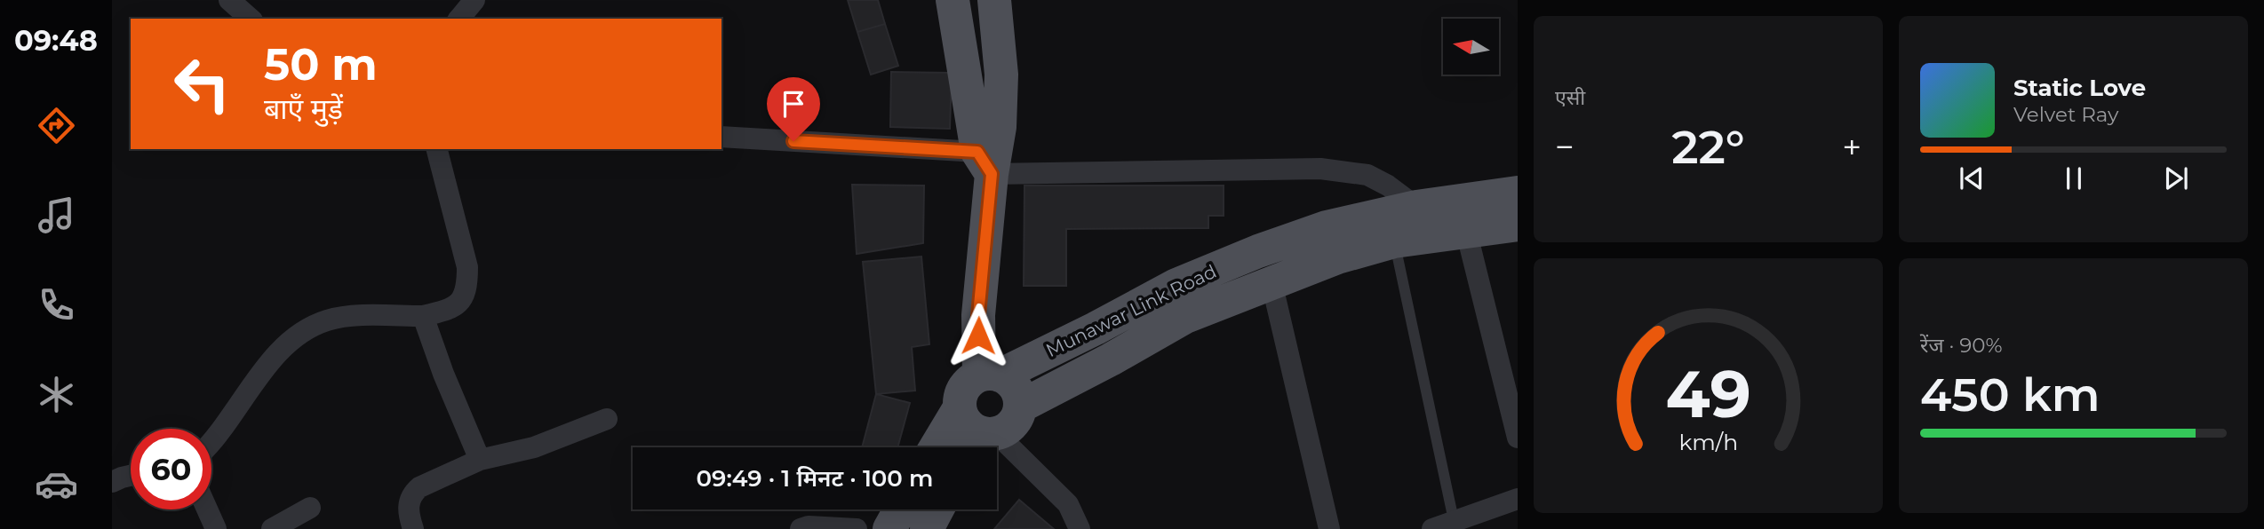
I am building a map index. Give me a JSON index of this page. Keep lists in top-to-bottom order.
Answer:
{
  "streets": {
    "main road": ["Munawar Link Road"]
  },
  "north": "left",
  "page": {
    "tabs": "09:48",
    "tile": [
      "एसी",
      ["रेंज · 90%", "450 km"]
    ],
    "turn": ["50 m", "बाएँ मुड़ें"],
    "song": ["Static Love", "Velvet Ray"],
    "heat": ["−", "22°", "+"],
    "limit": "60",
    "trip": "09:49 · 1 मिनट · 100 m",
    "gauge": ["49", "km/h"]
  }
}
